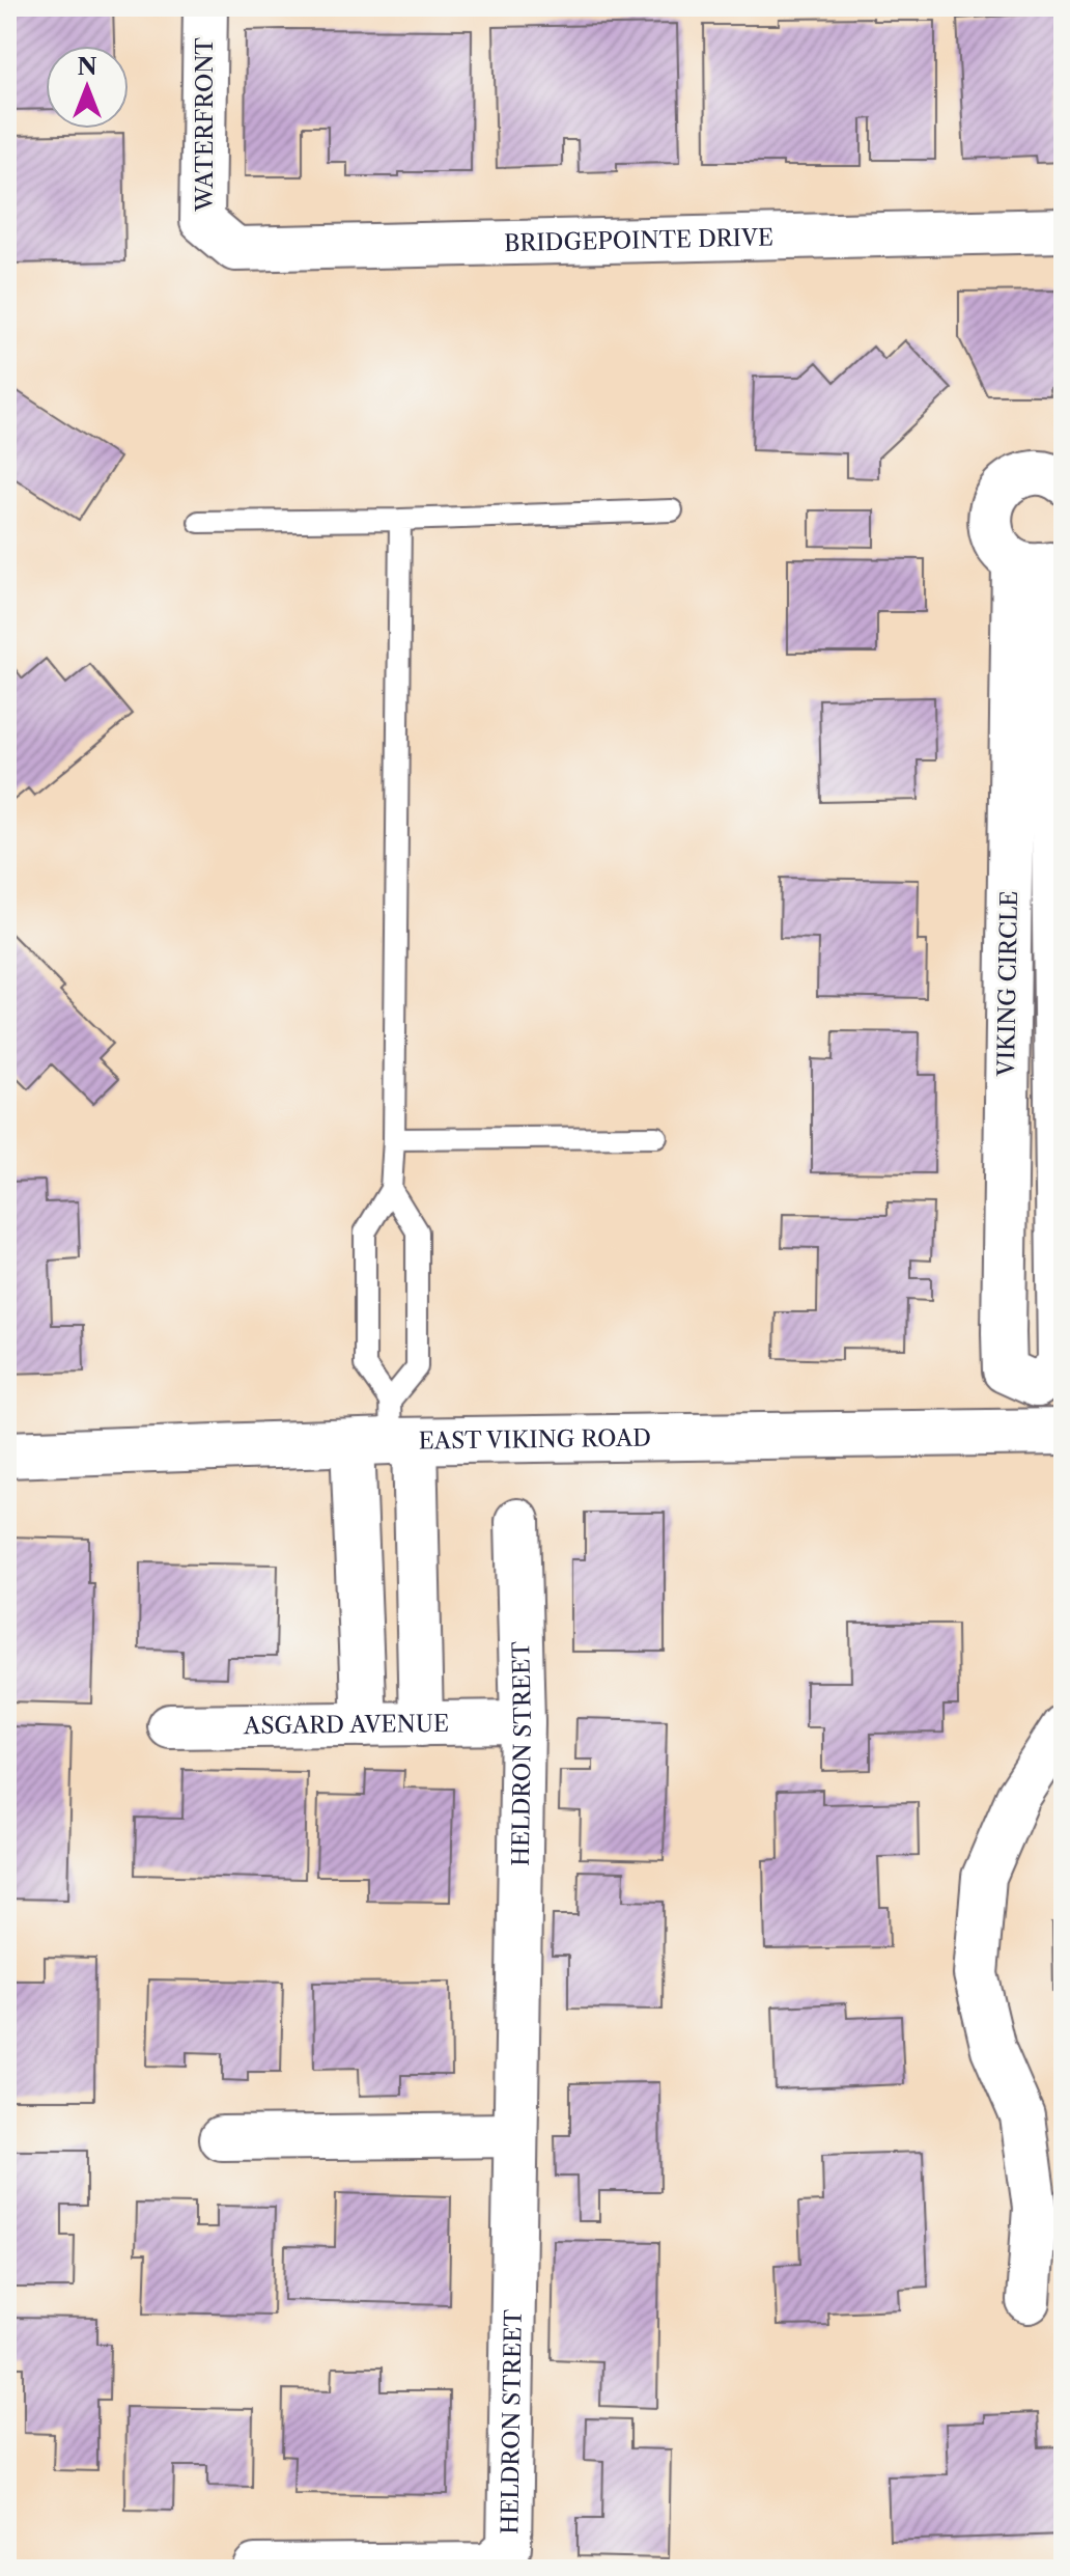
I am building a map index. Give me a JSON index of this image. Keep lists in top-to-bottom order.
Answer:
{
  "streets": {
    "street": [
      "WATERFRONT",
      "BRIDGEPOINTE DRIVE",
      "VIKING CIRCLE",
      "EAST VIKING ROAD",
      "ASGARD AVENUE",
      "HELDRON STREET"
    ]
  },
  "crossings": [
    ["WATERFRONT", "BRIDGEPOINTE DRIVE"],
    ["ASGARD AVENUE", "HELDRON STREET"]
  ],
  "north": "top"
}
